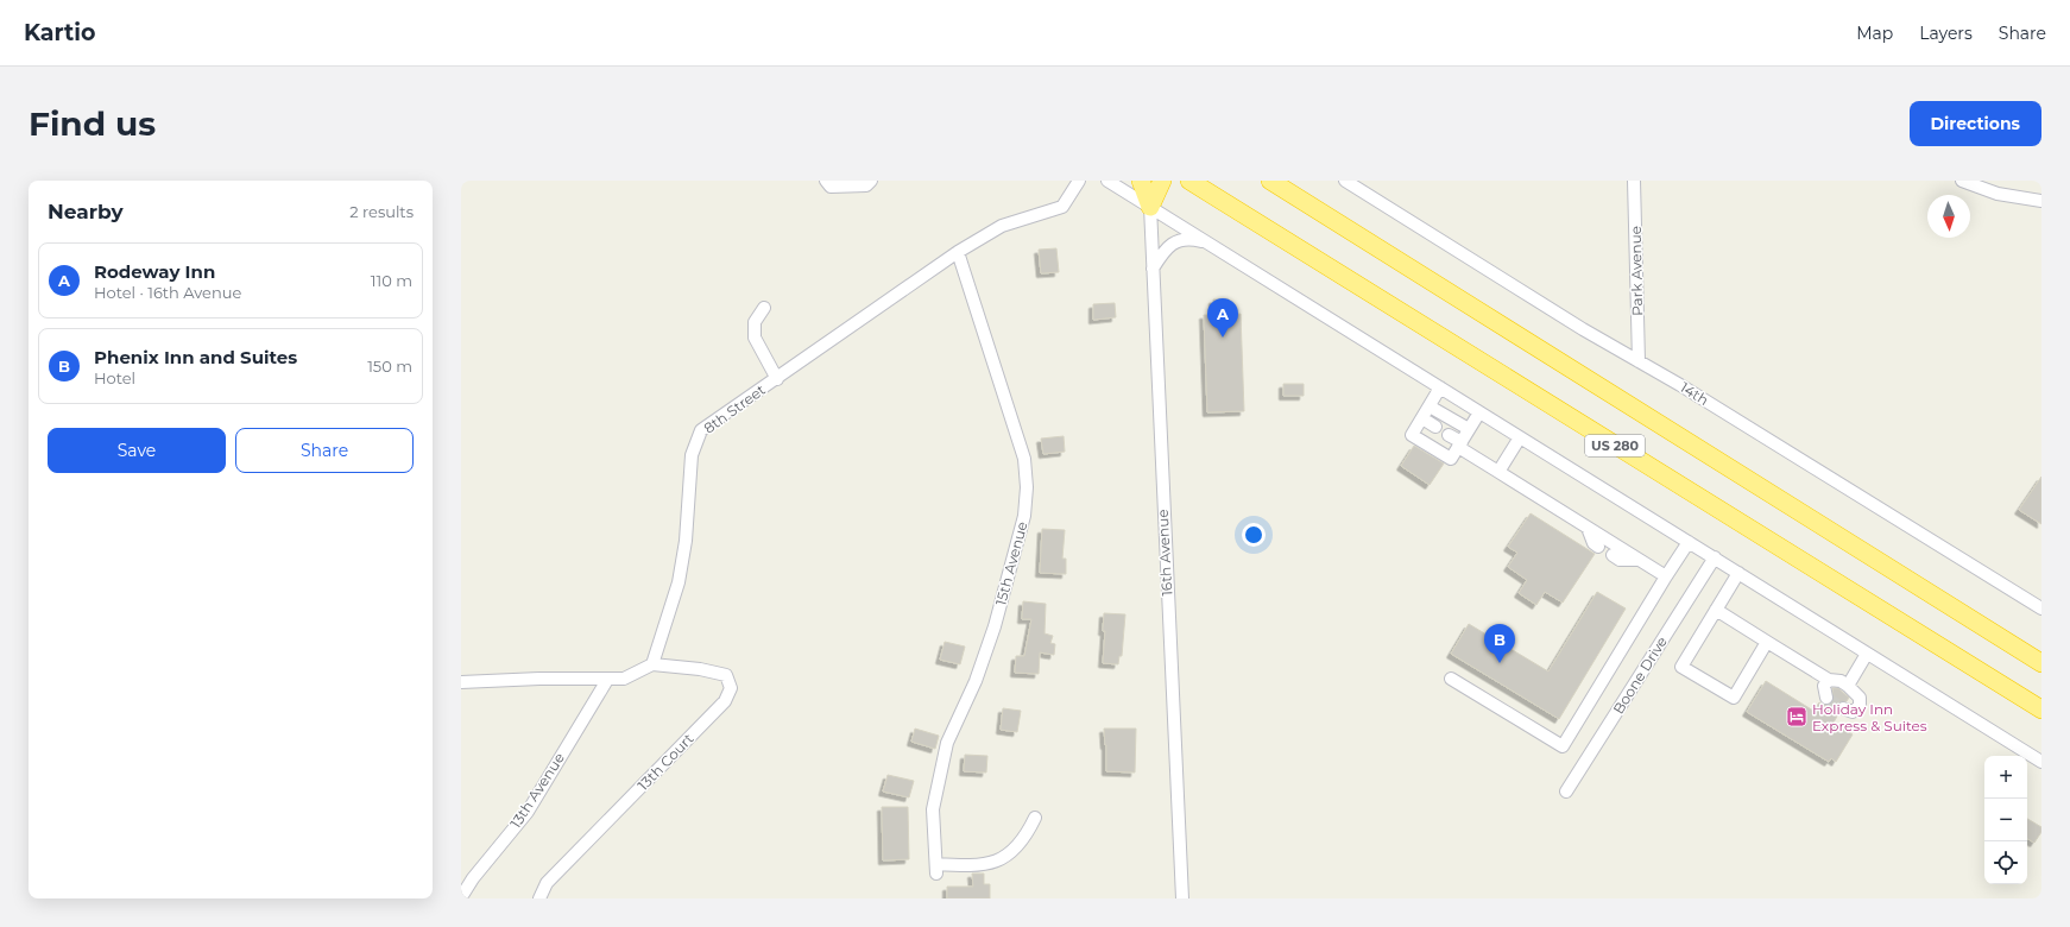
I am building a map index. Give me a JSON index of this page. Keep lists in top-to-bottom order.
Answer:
{
  "streets": {
    "highway": ["US 280"],
    "street": [
      "Park Avenue",
      "14th",
      "8th Street",
      "16th Avenue",
      "15th Avenue",
      "Boone Drive",
      "13th Court",
      "13th Avenue"
    ]
  },
  "crossings": [
    ["Park Avenue", "14th"],
    ["8th Street", "15th Avenue"],
    ["8th Street", "13th Court"]
  ],
  "places": {
    "hotel": ["Holiday Inn Express & Suites"]
  },
  "north": "bottom",
  "page": {
    "header": "Kartio",
    "nav": ["Map", "Layers", "Share"],
    "buttons": [
      "Directions",
      ["Save", "Share"]
    ],
    "title": "Find us",
    "heading": ["Nearby", "2 results"],
    "list": [
      {
        "mark": "A",
        "name": "Rodeway Inn",
        "note": "Hotel · 16th Avenue",
        "value": "110 m"
      },
      {
        "mark": "B",
        "name": "Phenix Inn and Suites",
        "note": "Hotel",
        "value": "150 m"
      }
    ],
    "pins": ["A", "B"],
    "map_buttons": ["+", "−"]
  }
}
